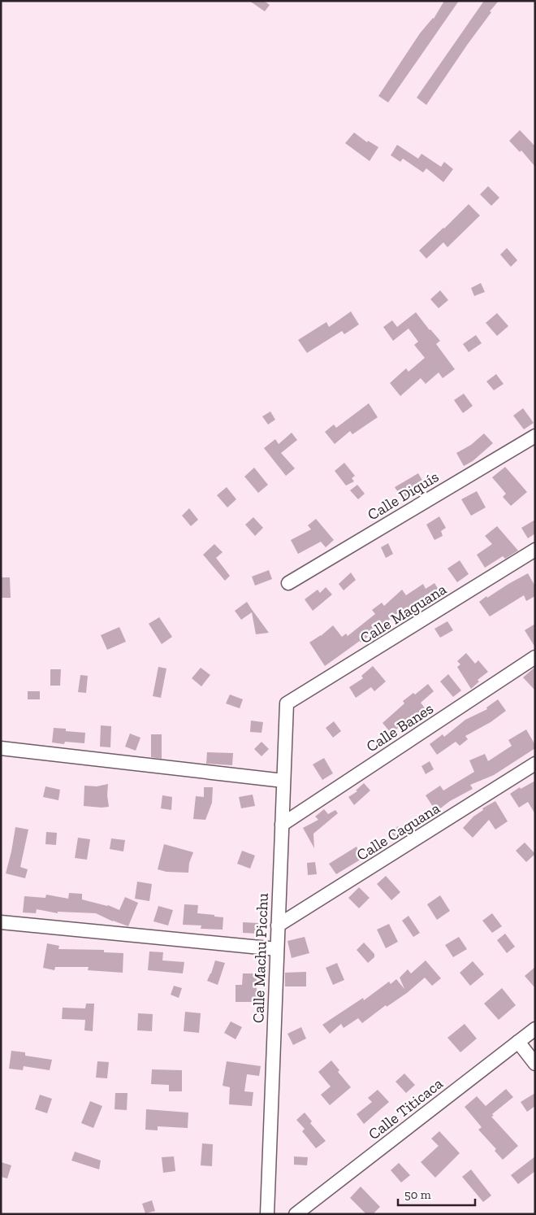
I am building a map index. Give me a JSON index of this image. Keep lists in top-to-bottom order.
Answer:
{
  "streets": {
    "street": [
      "Calle Diquís",
      "Calle Maguana",
      "Calle Banes",
      "Calle Caguana",
      "Calle Machu Picchu",
      "Calle Titicaca"
    ]
  },
  "crossings": [
    ["Calle Maguana", "Calle Machu Picchu"],
    ["Calle Banes", "Calle Machu Picchu"],
    ["Calle Caguana", "Calle Machu Picchu"]
  ],
  "scale_bar": "50 m"
}
